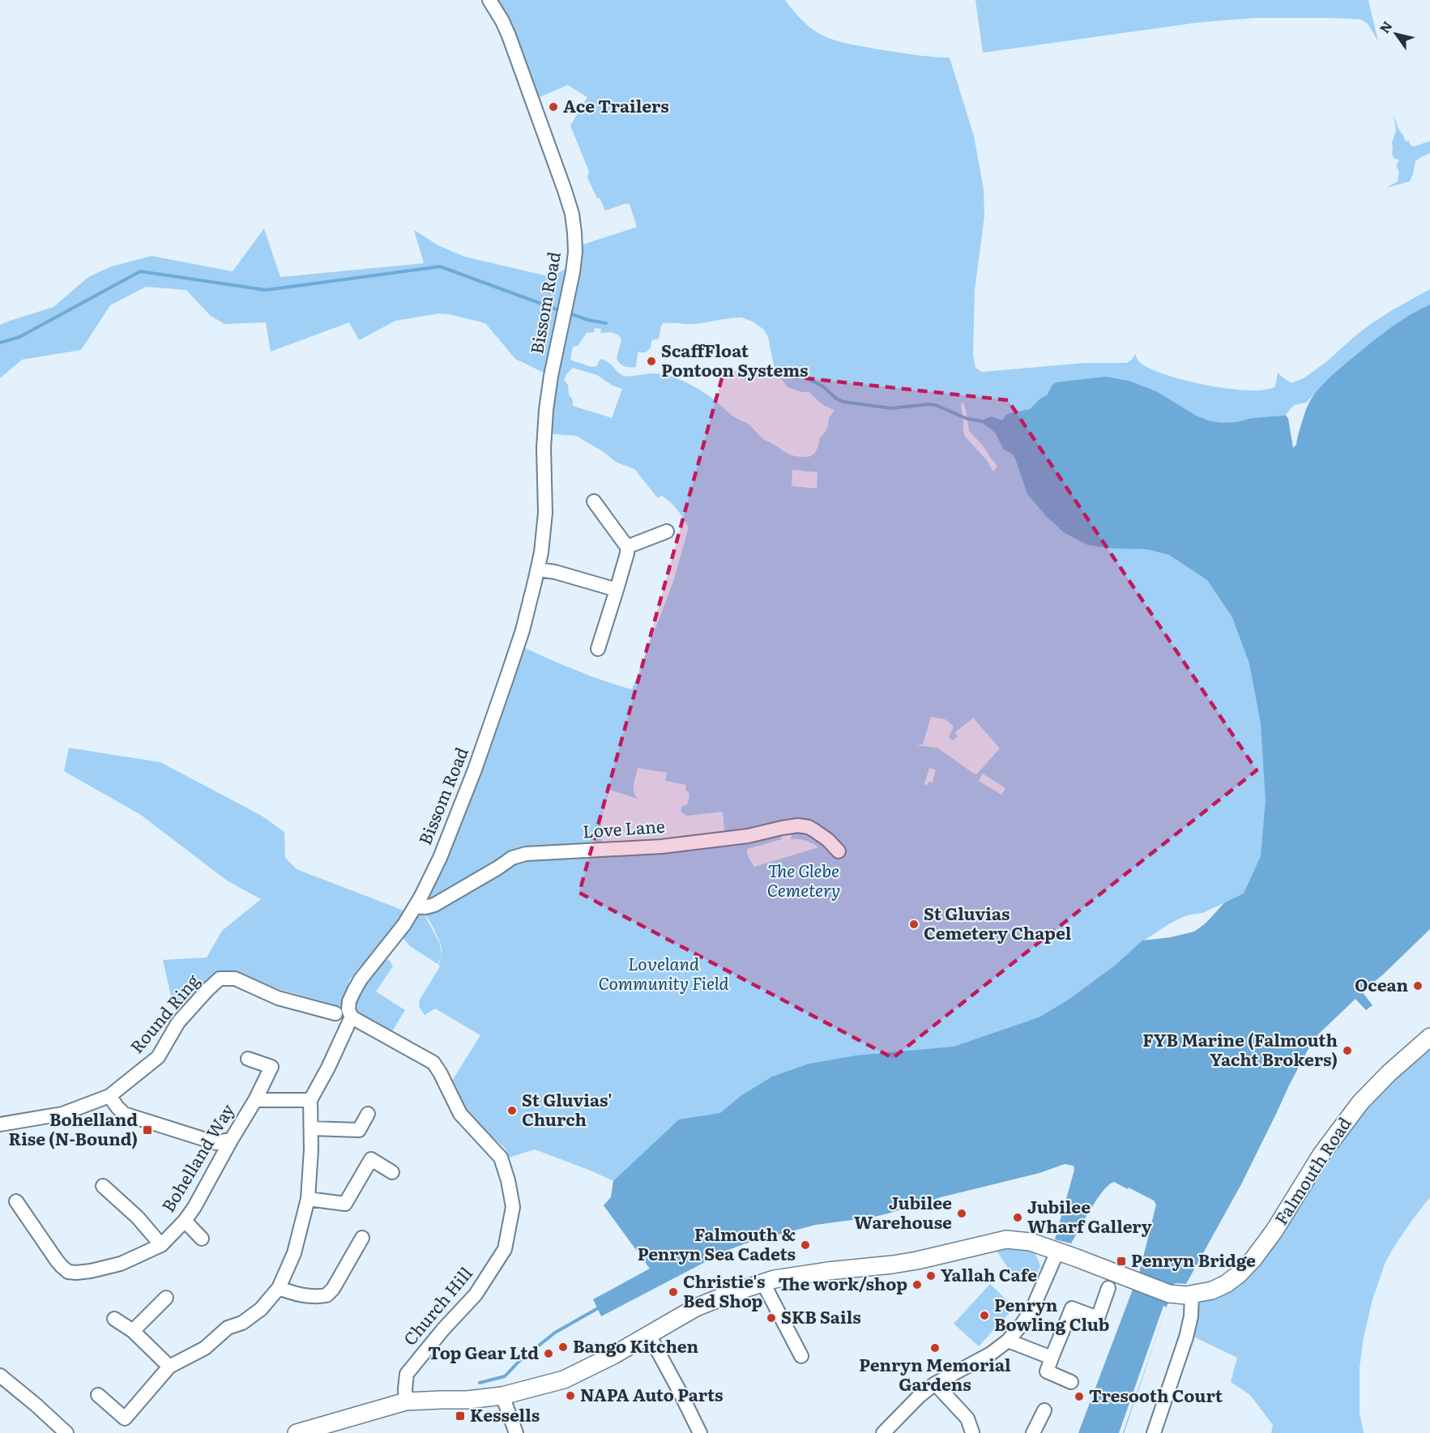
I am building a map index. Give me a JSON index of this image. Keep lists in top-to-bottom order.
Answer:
{
  "streets": {
    "main road": ["Falmouth Road"],
    "street": [
      "Bissom Road",
      "Love Lane",
      "Round Ring",
      "Bohelland Way",
      "Church Hill"
    ]
  },
  "crossings": [
    ["Bissom Road", "Love Lane"],
    ["Bissom Road", "Church Hill"]
  ],
  "parks": ["The Glebe Cemetery", "Loveland Community Field"],
  "places": {
    "other": [
      "Ace Trailers",
      "ScaffFloat Pontoon Systems",
      "St Gluvias Cemetery Chapel",
      "Ocean",
      "FYB Marine (Falmouth Yacht Brokers)",
      "St Gluvias' Church",
      "Jubilee Warehouse",
      "Jubilee Wharf Gallery",
      "Falmouth & Penryn Sea Cadets",
      "Yallah Cafe",
      "The work/shop",
      "Christie's Bed Shop",
      "Penryn Bowling Club",
      "SKB Sails",
      "Bango Kitchen",
      "Penryn Memorial Gardens",
      "Top Gear Ltd",
      "NAPA Auto Parts",
      "Tresooth Court"
    ],
    "transit": ["Bohelland Rise (N-Bound)", "Penryn Bridge", "Kessells"]
  },
  "north": "top left"
}
